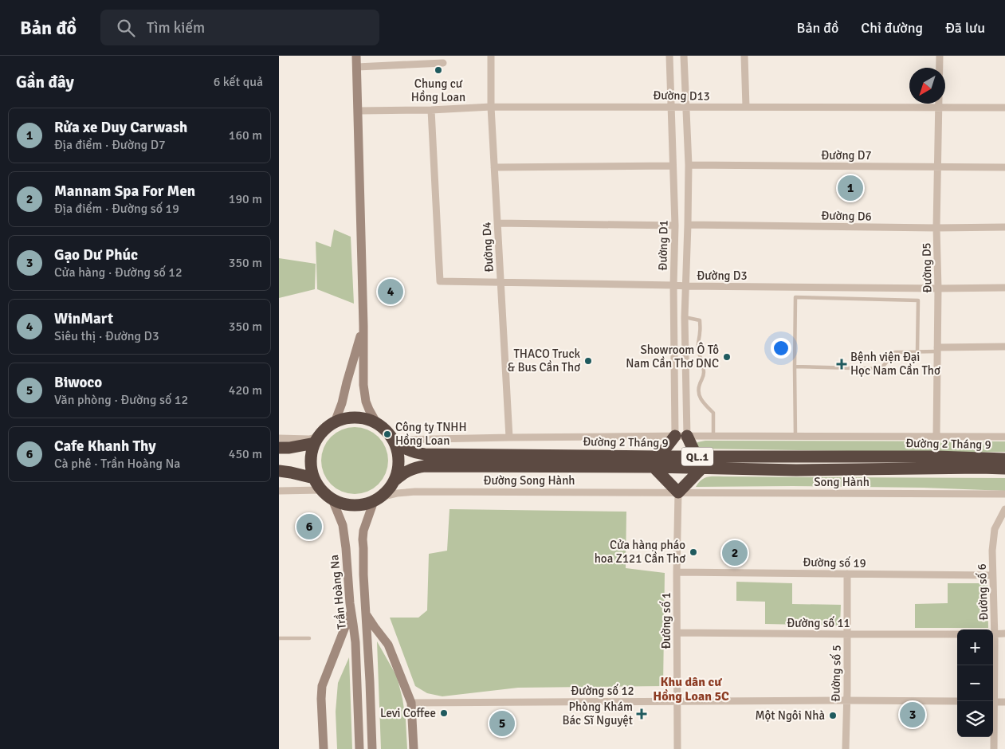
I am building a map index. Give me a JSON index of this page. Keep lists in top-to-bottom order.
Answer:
{
  "streets": {
    "highway": ["Đường 2 Tháng 9", "QL.1"],
    "main road": ["Trần Hoàng Na"],
    "street": [
      "Đường D13",
      "Đường D7",
      "Đường D6",
      "Đường D1",
      "Đường D4",
      "Đường D5",
      "Đường D3",
      "Đường Song Hành",
      "Song Hành",
      "Đường số 19",
      "Đường số 6",
      "Đường số 1",
      "Đường số 11",
      "Đường số 5",
      "Đường số 12"
    ]
  },
  "crossings": [
    ["Đường D13", "Đường D1"],
    ["Đường D13", "Đường D4"],
    ["Đường D13", "Đường D5"],
    ["Đường D13", "Đường D3"],
    ["Đường D7", "Đường D1"],
    ["Đường D7", "Đường D5"],
    ["Đường D6", "Đường D1"],
    ["Đường D6", "Đường D5"],
    ["Đường D1", "Đường D3"],
    ["Đường D4", "Đường D3"],
    ["Đường D5", "Đường D3"],
    ["Đường 2 Tháng 9", "Đường Song Hành"],
    ["Đường 2 Tháng 9", "Trần Hoàng Na"],
    ["Đường Song Hành", "Song Hành"],
    ["Đường Song Hành", "Trần Hoàng Na"],
    ["Đường Song Hành", "Đường số 1"],
    ["Song Hành", "Đường số 1"],
    ["Đường số 19", "Đường số 6"],
    ["Đường số 19", "Đường số 1"],
    ["Đường số 19", "Đường số 5"],
    ["Đường số 1", "Đường số 11"],
    ["Đường số 1", "Đường số 12"],
    ["Đường số 11", "Đường số 5"],
    ["Đường số 5", "Đường số 12"]
  ],
  "districts": ["Khu dân cư Hồng Loan 5C"],
  "places": {
    "other": [
      "Chung cư Hồng Loan",
      "Showroom Ô Tô Nam Cần Thơ DNC",
      "THACO Truck & Bus Cần Thơ",
      "Công ty TNHH Hồng Loan",
      "Cửa hàng pháo hoa Z121 Cần Thơ",
      "Levi Coffee",
      "Một Ngôi Nhà"
    ],
    "health": ["Bệnh viện Đại Học Nam Cần Thơ", "Phòng Khám Bác Sĩ Nguyệt"]
  },
  "north": "bottom left",
  "page": {
    "header": "Bản đồ",
    "search": "Tìm kiếm",
    "nav": ["Bản đồ", "Chỉ đường", "Đã lưu"],
    "heading": ["Gần đây", "6 kết quả"],
    "list": [
      {
        "mark": "1",
        "name": "Rửa xe Duy Carwash",
        "note": "Địa điểm · Đường D7",
        "value": "160 m"
      },
      {
        "mark": "2",
        "name": "Mannam Spa For Men",
        "note": "Địa điểm · Đường số 19",
        "value": "190 m"
      },
      {
        "mark": "3",
        "name": "Gạo Dư Phúc",
        "note": "Cửa hàng · Đường số 12",
        "value": "350 m"
      },
      {
        "mark": "4",
        "name": "WinMart",
        "note": "Siêu thị · Đường D3",
        "value": "350 m"
      },
      {
        "mark": "5",
        "name": "Biwoco",
        "note": "Văn phòng · Đường số 12",
        "value": "420 m"
      },
      {
        "mark": "6",
        "name": "Cafe Khanh Thy",
        "note": "Cà phê · Trần Hoàng Na",
        "value": "450 m"
      }
    ],
    "pins": [
      "1",
      "4",
      "6",
      "2",
      "3",
      "5"
    ],
    "map_buttons": ["+", "−"]
  }
}
